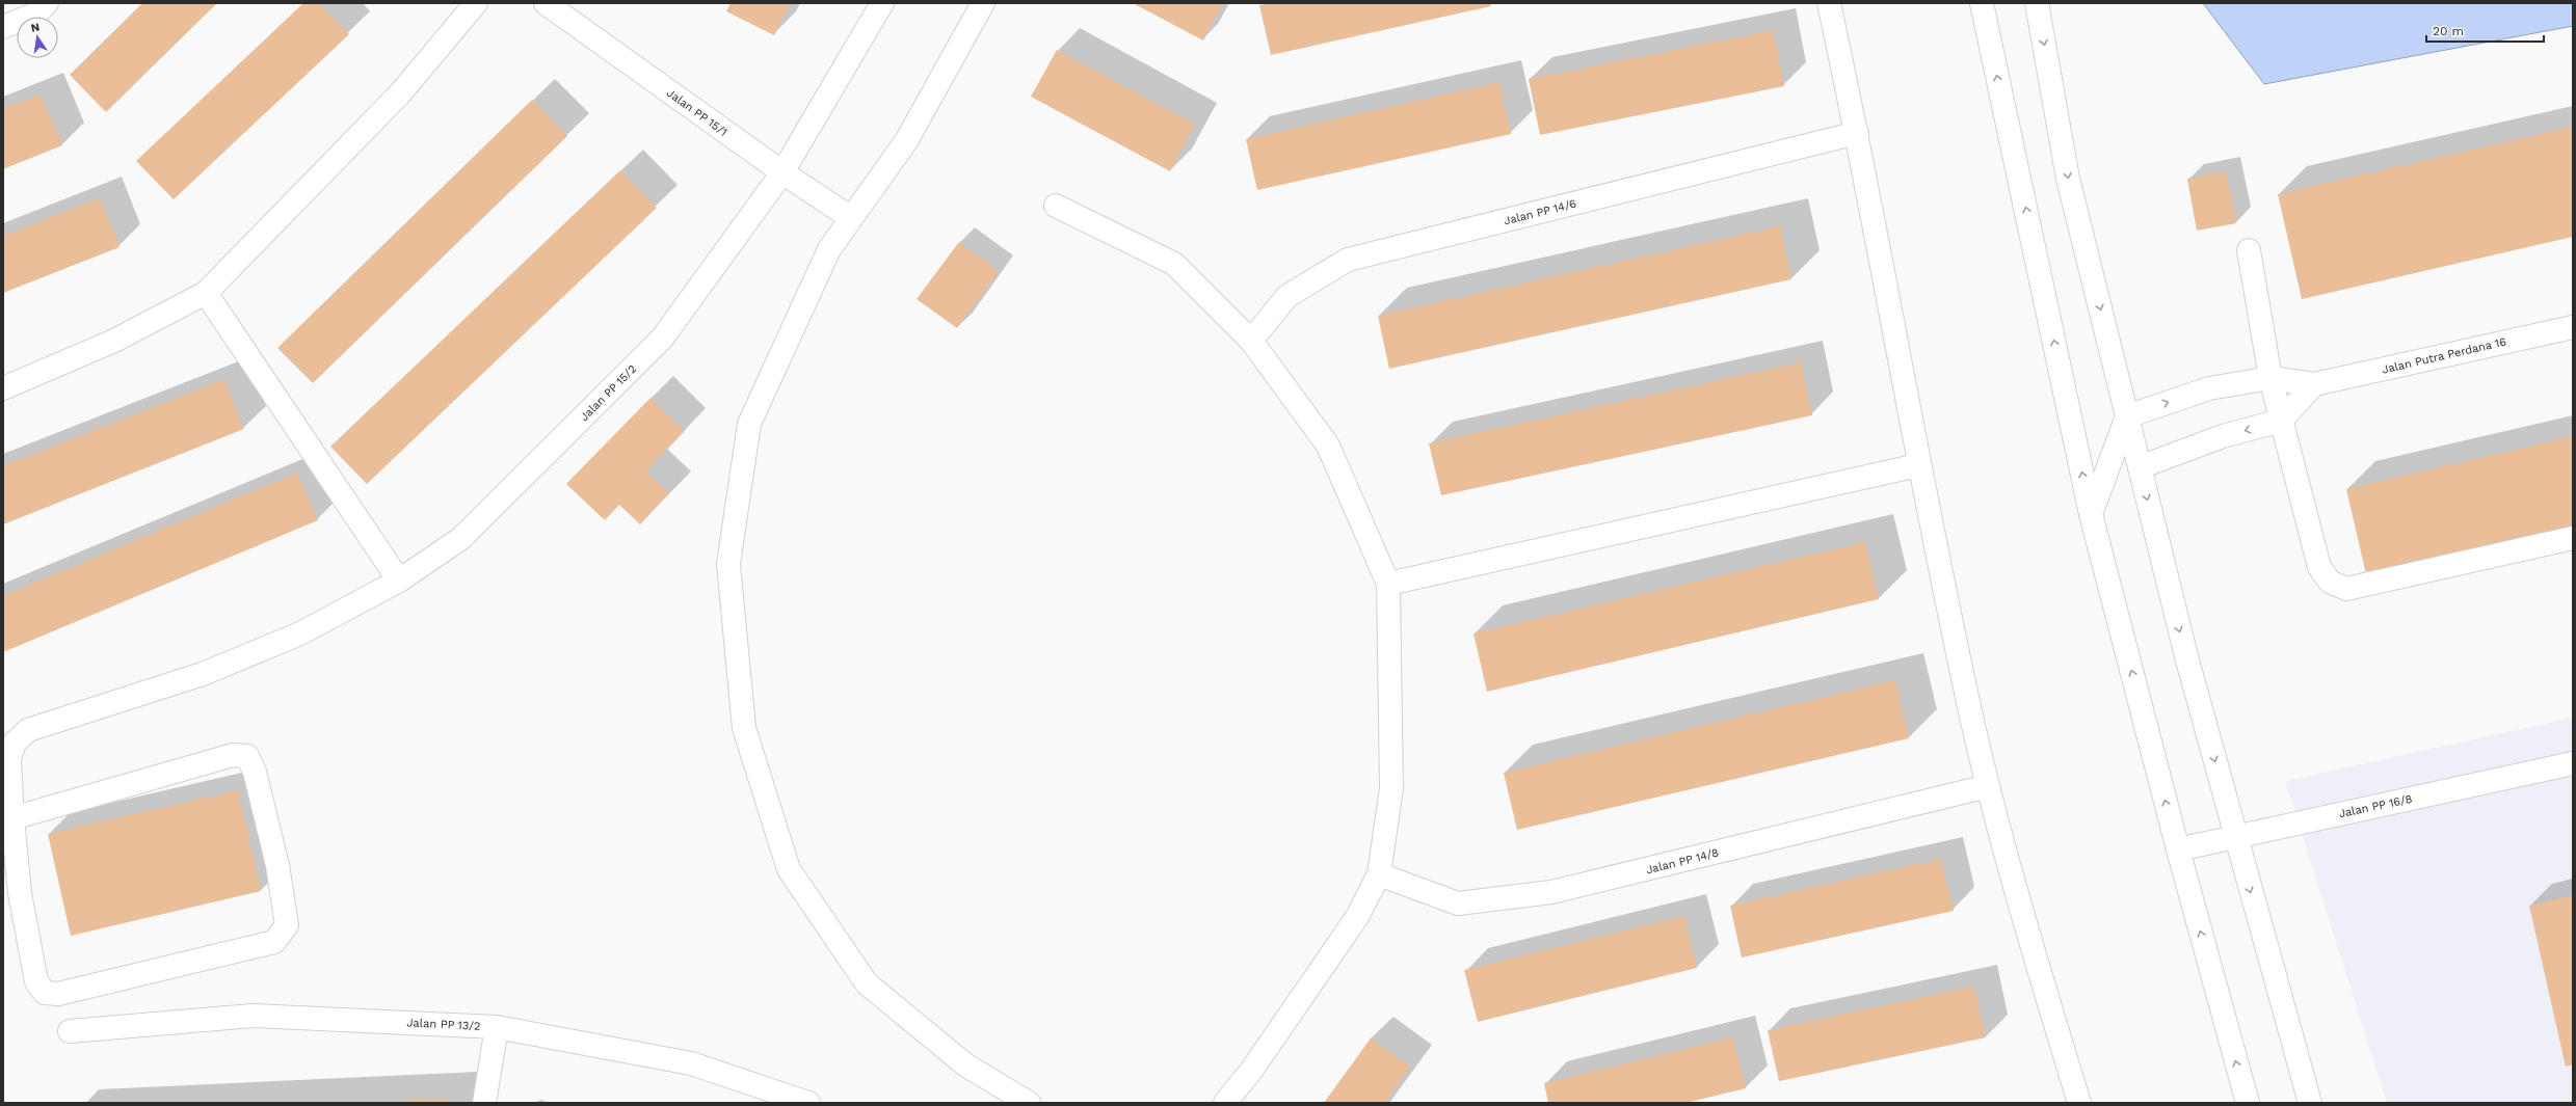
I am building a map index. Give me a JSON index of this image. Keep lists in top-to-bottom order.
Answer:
{
  "streets": {
    "street": [
      "Jalan PP 15/1",
      "Jalan PP 14/6",
      "Jalan Putra Perdana 16",
      "Jalan PP 15/2",
      "Jalan PP 16/8",
      "Jalan PP 14/8",
      "Jalan PP 13/2"
    ]
  },
  "crossings": [
    ["Jalan PP 15/1", "Jalan PP 15/2"]
  ],
  "scale_bar": "20 m",
  "north": "top"
}
